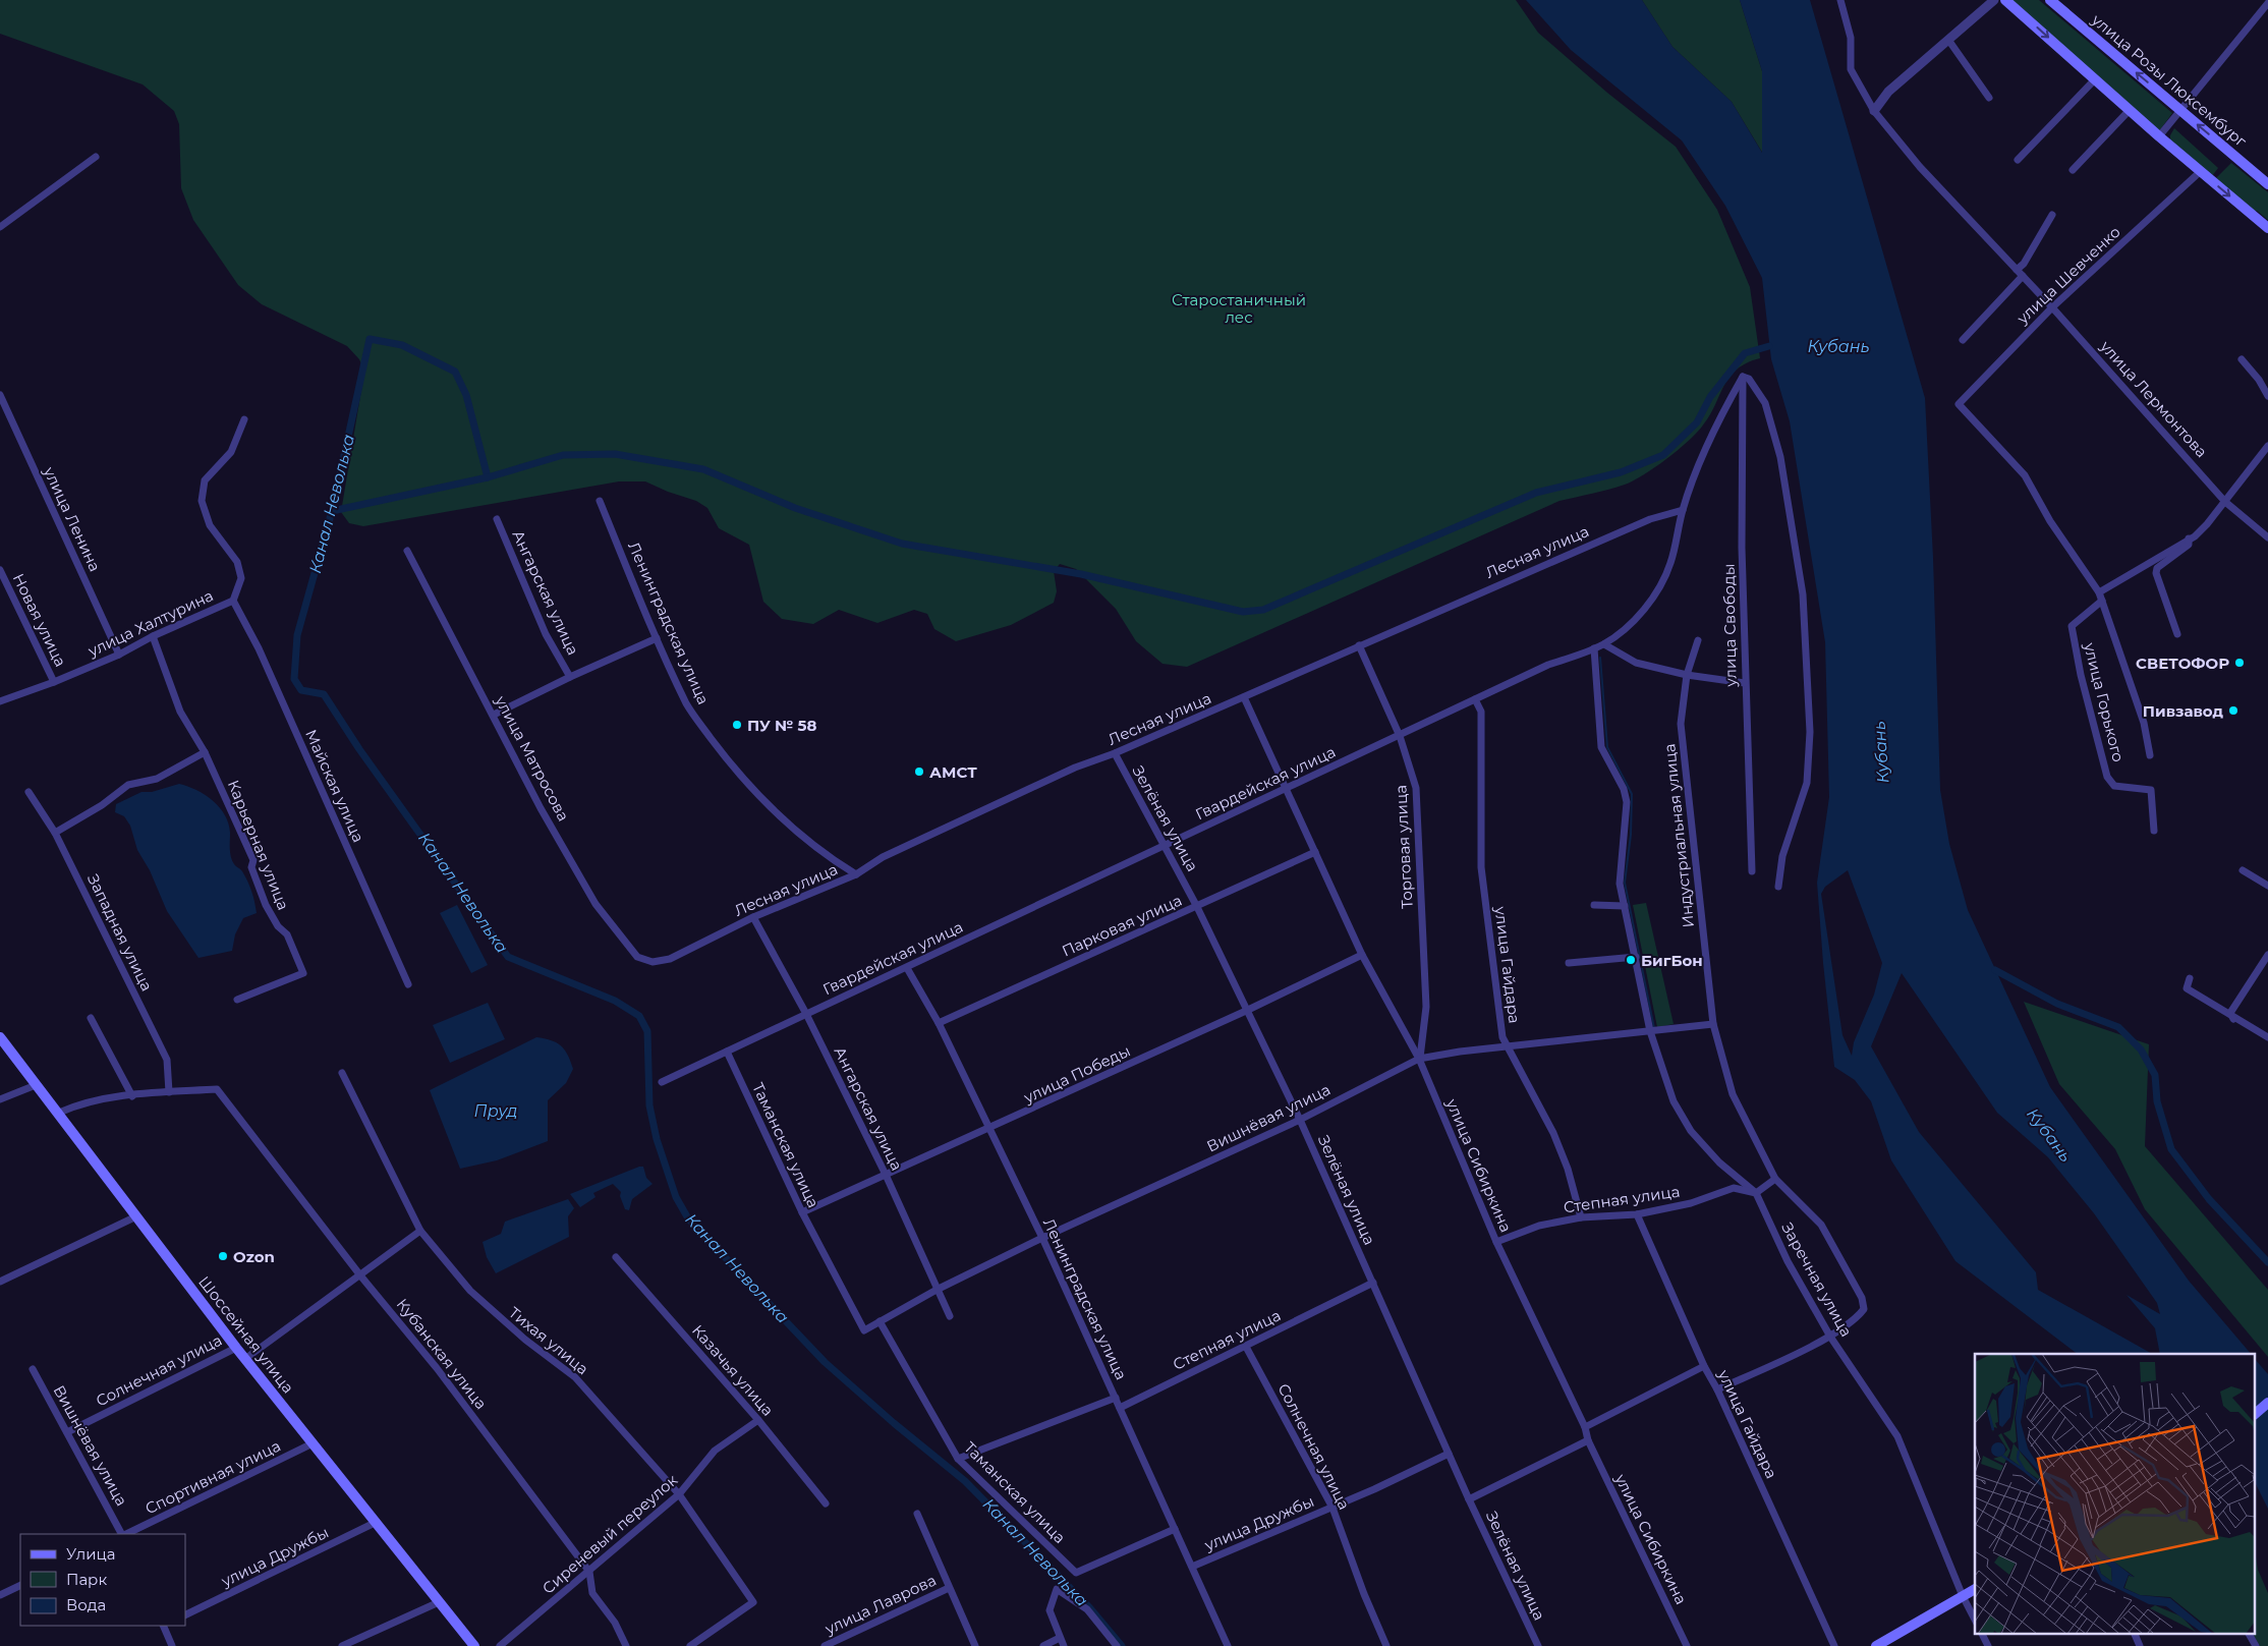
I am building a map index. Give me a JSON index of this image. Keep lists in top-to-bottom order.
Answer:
{
  "streets": {
    "main road": ["улица Розы Люксембург", "Шоссейная улица"],
    "street": [
      "улица Шевченко",
      "улица Лермонтова",
      "улица Ленина",
      "Лесная улица",
      "Ангарская улица",
      "Новая улица",
      "улица Халтурина",
      "Ленинградская улица",
      "улица Свободы",
      "улица Горького",
      "улица Матросова",
      "Гвардейская улица",
      "Майская улица",
      "Зелёная улица",
      "Индустриальная улица",
      "Карьерная улица",
      "Торговая улица",
      "Парковая улица",
      "Западная улица",
      "улица Гайдара",
      "улица Победы",
      "Вишнёвая улица",
      "Таманская улица",
      "улица Сибиркина",
      "Степная улица",
      "Заречная улица",
      "Тихая улица",
      "Кубанская улица",
      "Солнечная улица",
      "Казачья улица",
      "Спортивная улица",
      "улица Дружбы",
      "Сиреневый переулок",
      "улица Лаврова"
    ]
  },
  "crossings": [
    ["улица Шевченко", "улица Лермонтова"],
    ["улица Ленина", "улица Халтурина"],
    ["Лесная улица", "Ангарская улица"],
    ["Лесная улица", "Ленинградская улица"],
    ["Лесная улица", "улица Матросова"],
    ["Лесная улица", "Гвардейская улица"],
    ["Лесная улица", "Зелёная улица"],
    ["Лесная улица", "Торговая улица"],
    ["Лесная улица", "улица Сибиркина"],
    ["Ангарская улица", "Гвардейская улица"],
    ["Ангарская улица", "улица Победы"],
    ["Ангарская улица", "Вишнёвая улица"],
    ["Новая улица", "улица Халтурина"],
    ["улица Халтурина", "Майская улица"],
    ["улица Халтурина", "Карьерная улица"],
    ["Ленинградская улица", "Гвардейская улица"],
    ["Ленинградская улица", "Парковая улица"],
    ["Ленинградская улица", "улица Победы"],
    ["Ленинградская улица", "Вишнёвая улица"],
    ["Ленинградская улица", "Таманская улица"],
    ["Ленинградская улица", "Степная улица"],
    ["Ленинградская улица", "улица Дружбы"],
    ["улица Свободы", "Гвардейская улица"],
    ["Гвардейская улица", "Зелёная улица"],
    ["Гвардейская улица", "Торговая улица"],
    ["Гвардейская улица", "улица Гайдара"],
    ["Гвардейская улица", "Таманская улица"],
    ["Гвардейская улица", "улица Сибиркина"],
    ["Гвардейская улица", "Заречная улица"],
    ["Зелёная улица", "Парковая улица"],
    ["Зелёная улица", "улица Победы"],
    ["Зелёная улица", "Вишнёвая улица"],
    ["Зелёная улица", "Степная улица"],
    ["Зелёная улица", "улица Дружбы"],
    ["Индустриальная улица", "Вишнёвая улица"],
    ["Индустриальная улица", "Заречная улица"],
    ["Торговая улица", "Вишнёвая улица"],
    ["Торговая улица", "улица Сибиркина"],
    ["Парковая улица", "улица Сибиркина"],
    ["Западная улица", "Кубанская улица"],
    ["улица Гайдара", "Вишнёвая улица"],
    ["улица Гайдара", "Степная улица"],
    ["улица Победы", "Таманская улица"],
    ["улица Победы", "улица Сибиркина"],
    ["Вишнёвая улица", "Таманская улица"],
    ["Вишнёвая улица", "улица Сибиркина"],
    ["Вишнёвая улица", "Заречная улица"],
    ["Вишнёвая улица", "Солнечная улица"],
    ["улица Сибиркина", "Степная улица"],
    ["Степная улица", "Заречная улица"],
    ["Степная улица", "Солнечная улица"],
    ["Шоссейная улица", "Солнечная улица"],
    ["Шоссейная улица", "Спортивная улица"],
    ["Шоссейная улица", "улица Дружбы"],
    ["Тихая улица", "Сиреневый переулок"],
    ["Кубанская улица", "Сиреневый переулок"],
    ["Солнечная улица", "улица Дружбы"],
    ["Казачья улица", "Сиреневый переулок"]
  ],
  "water": ["Кубань", "Канал Неволька", "Пруд"],
  "parks": ["Старостаничный лес"],
  "places": [
    "СВЕТОФОР",
    "Пивзавод",
    "ПУ № 58",
    "АМСТ",
    "БигБон",
    "Ozon"
  ],
  "legend": ["Улица", "Парк", "Вода"]
}
